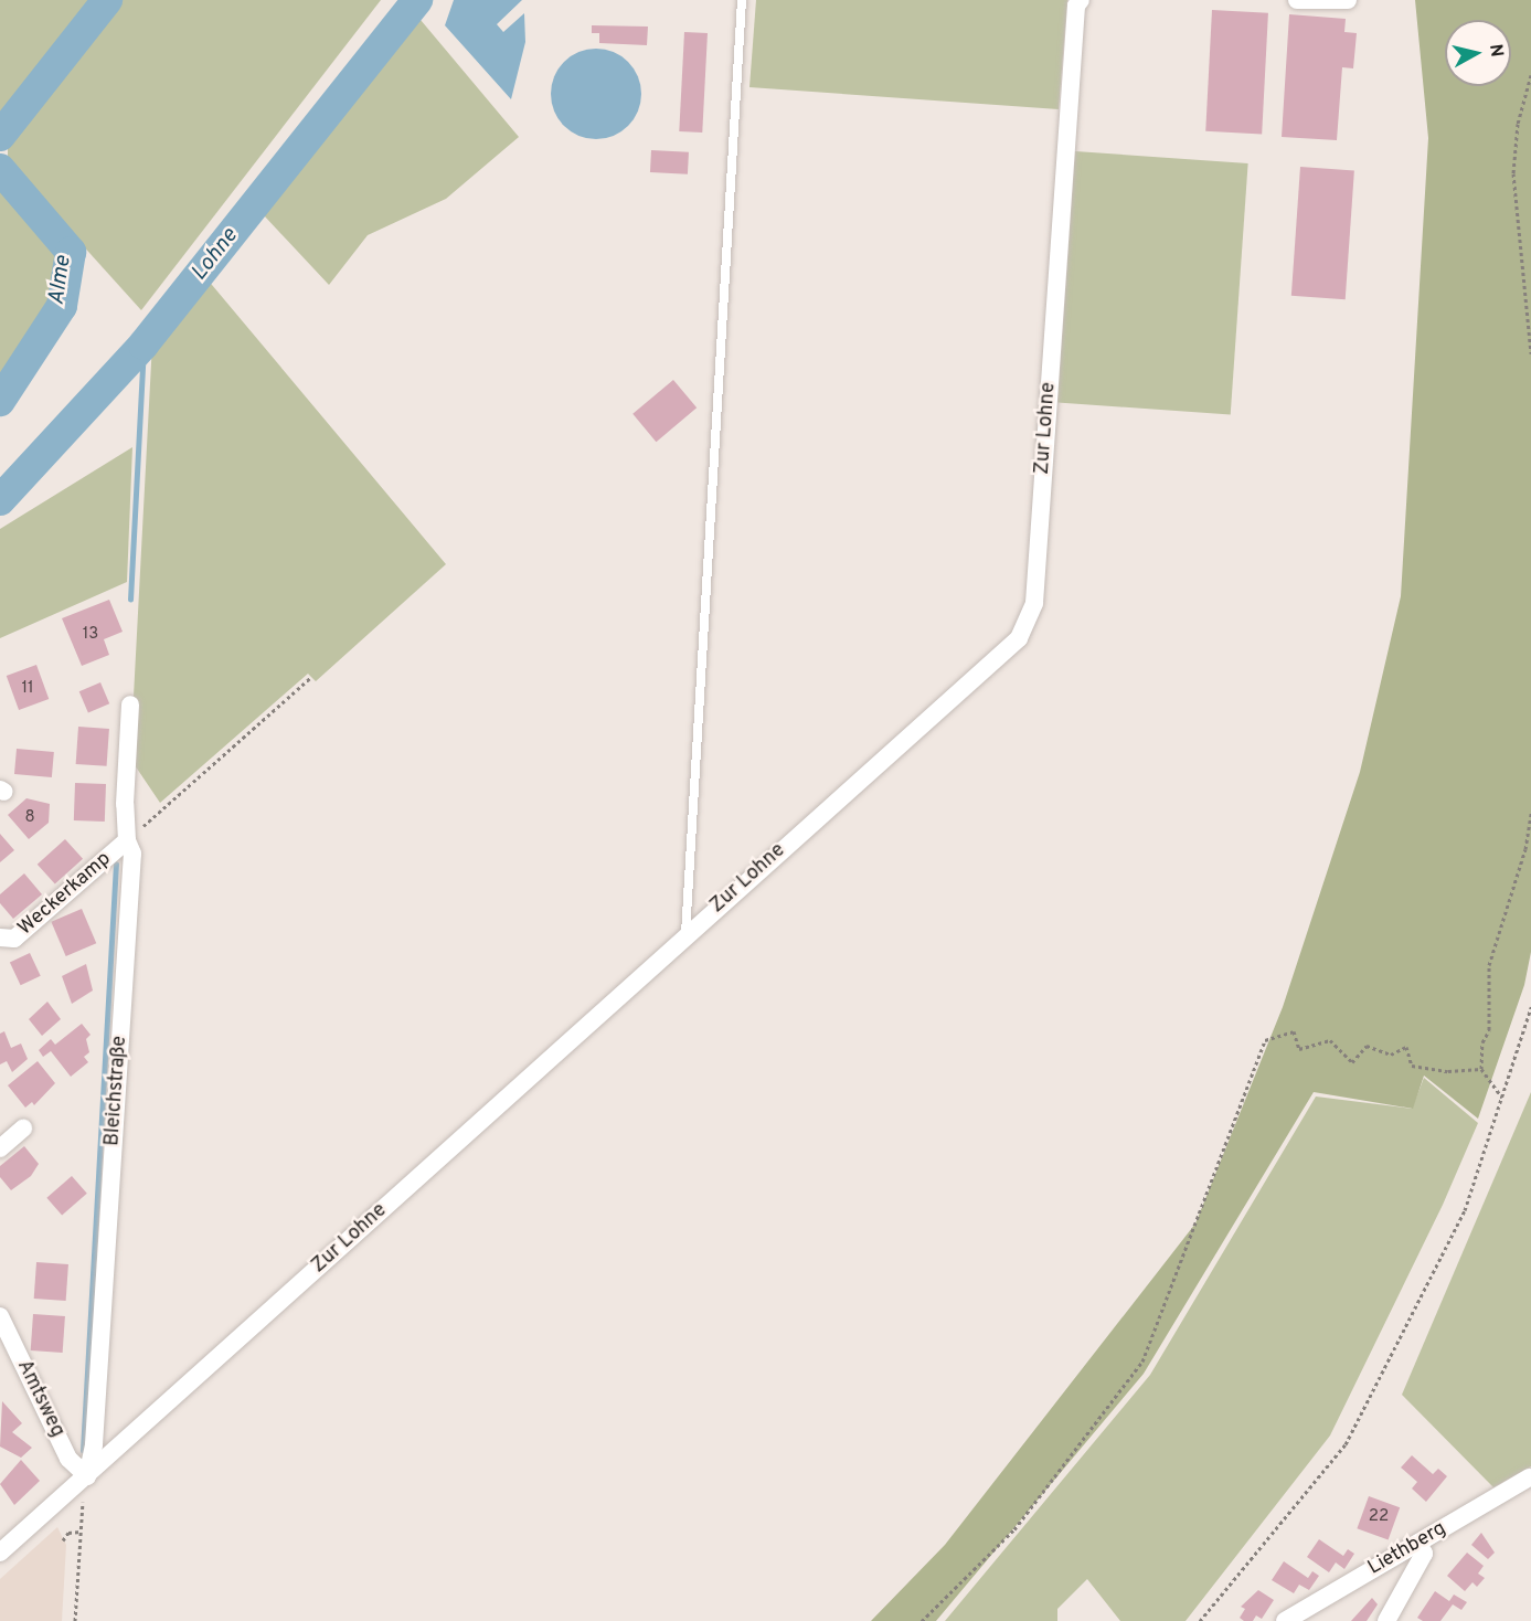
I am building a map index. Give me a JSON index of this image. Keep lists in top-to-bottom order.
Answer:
{
  "streets": {
    "street": [
      "Zur Lohne",
      "Weckerkamp",
      "Bleichstraße",
      "Amtsweg",
      "Liethberg"
    ]
  },
  "crossings": [
    ["Zur Lohne", "Bleichstraße"],
    ["Zur Lohne", "Amtsweg"],
    ["Weckerkamp", "Bleichstraße"],
    ["Bleichstraße", "Amtsweg"]
  ],
  "water": ["Lohne", "Alme"],
  "house_numbers": [
    "13",
    "11",
    "8",
    "22"
  ],
  "north": "right"
}
